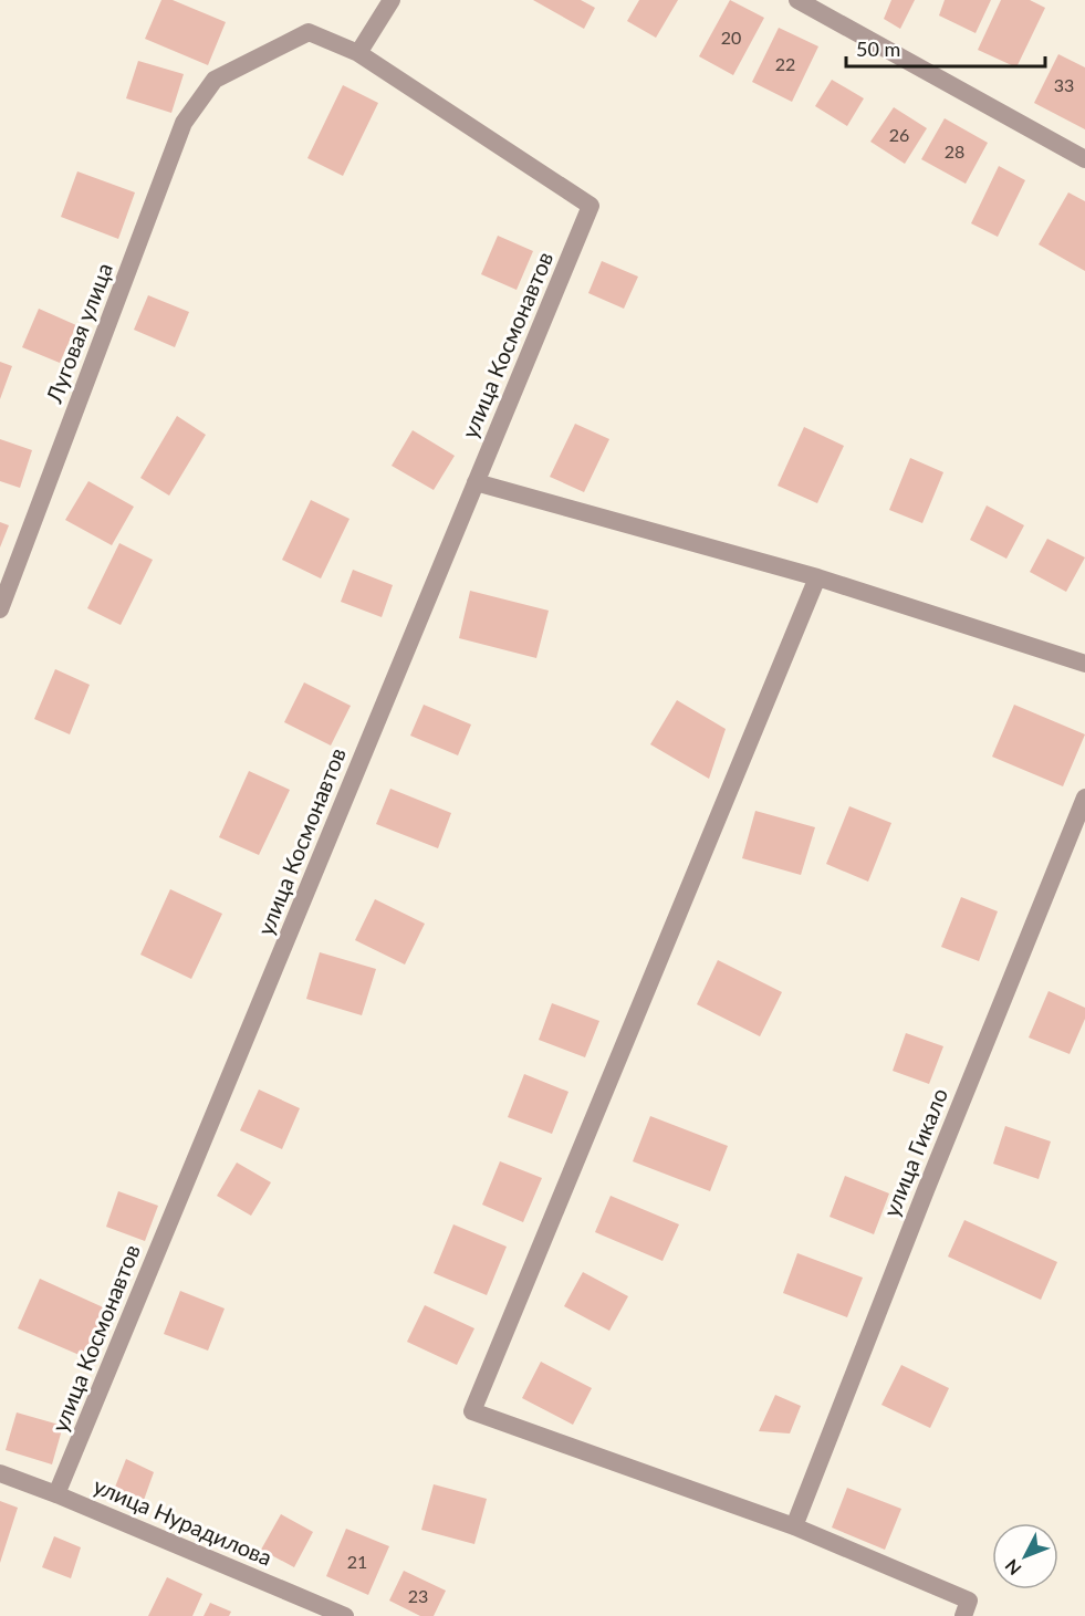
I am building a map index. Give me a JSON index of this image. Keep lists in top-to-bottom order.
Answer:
{
  "streets": {
    "street": [
      "Луговая улица",
      "улица Космонавтов",
      "улица Гикало",
      "улица Нурадилова"
    ]
  },
  "crossings": [
    ["Луговая улица", "улица Космонавтов"],
    ["улица Космонавтов", "улица Нурадилова"]
  ],
  "house_numbers": [
    "20",
    "22",
    "33",
    "26",
    "28",
    "21",
    "23"
  ],
  "scale_bar": "50 m",
  "north": "bottom left"
}
